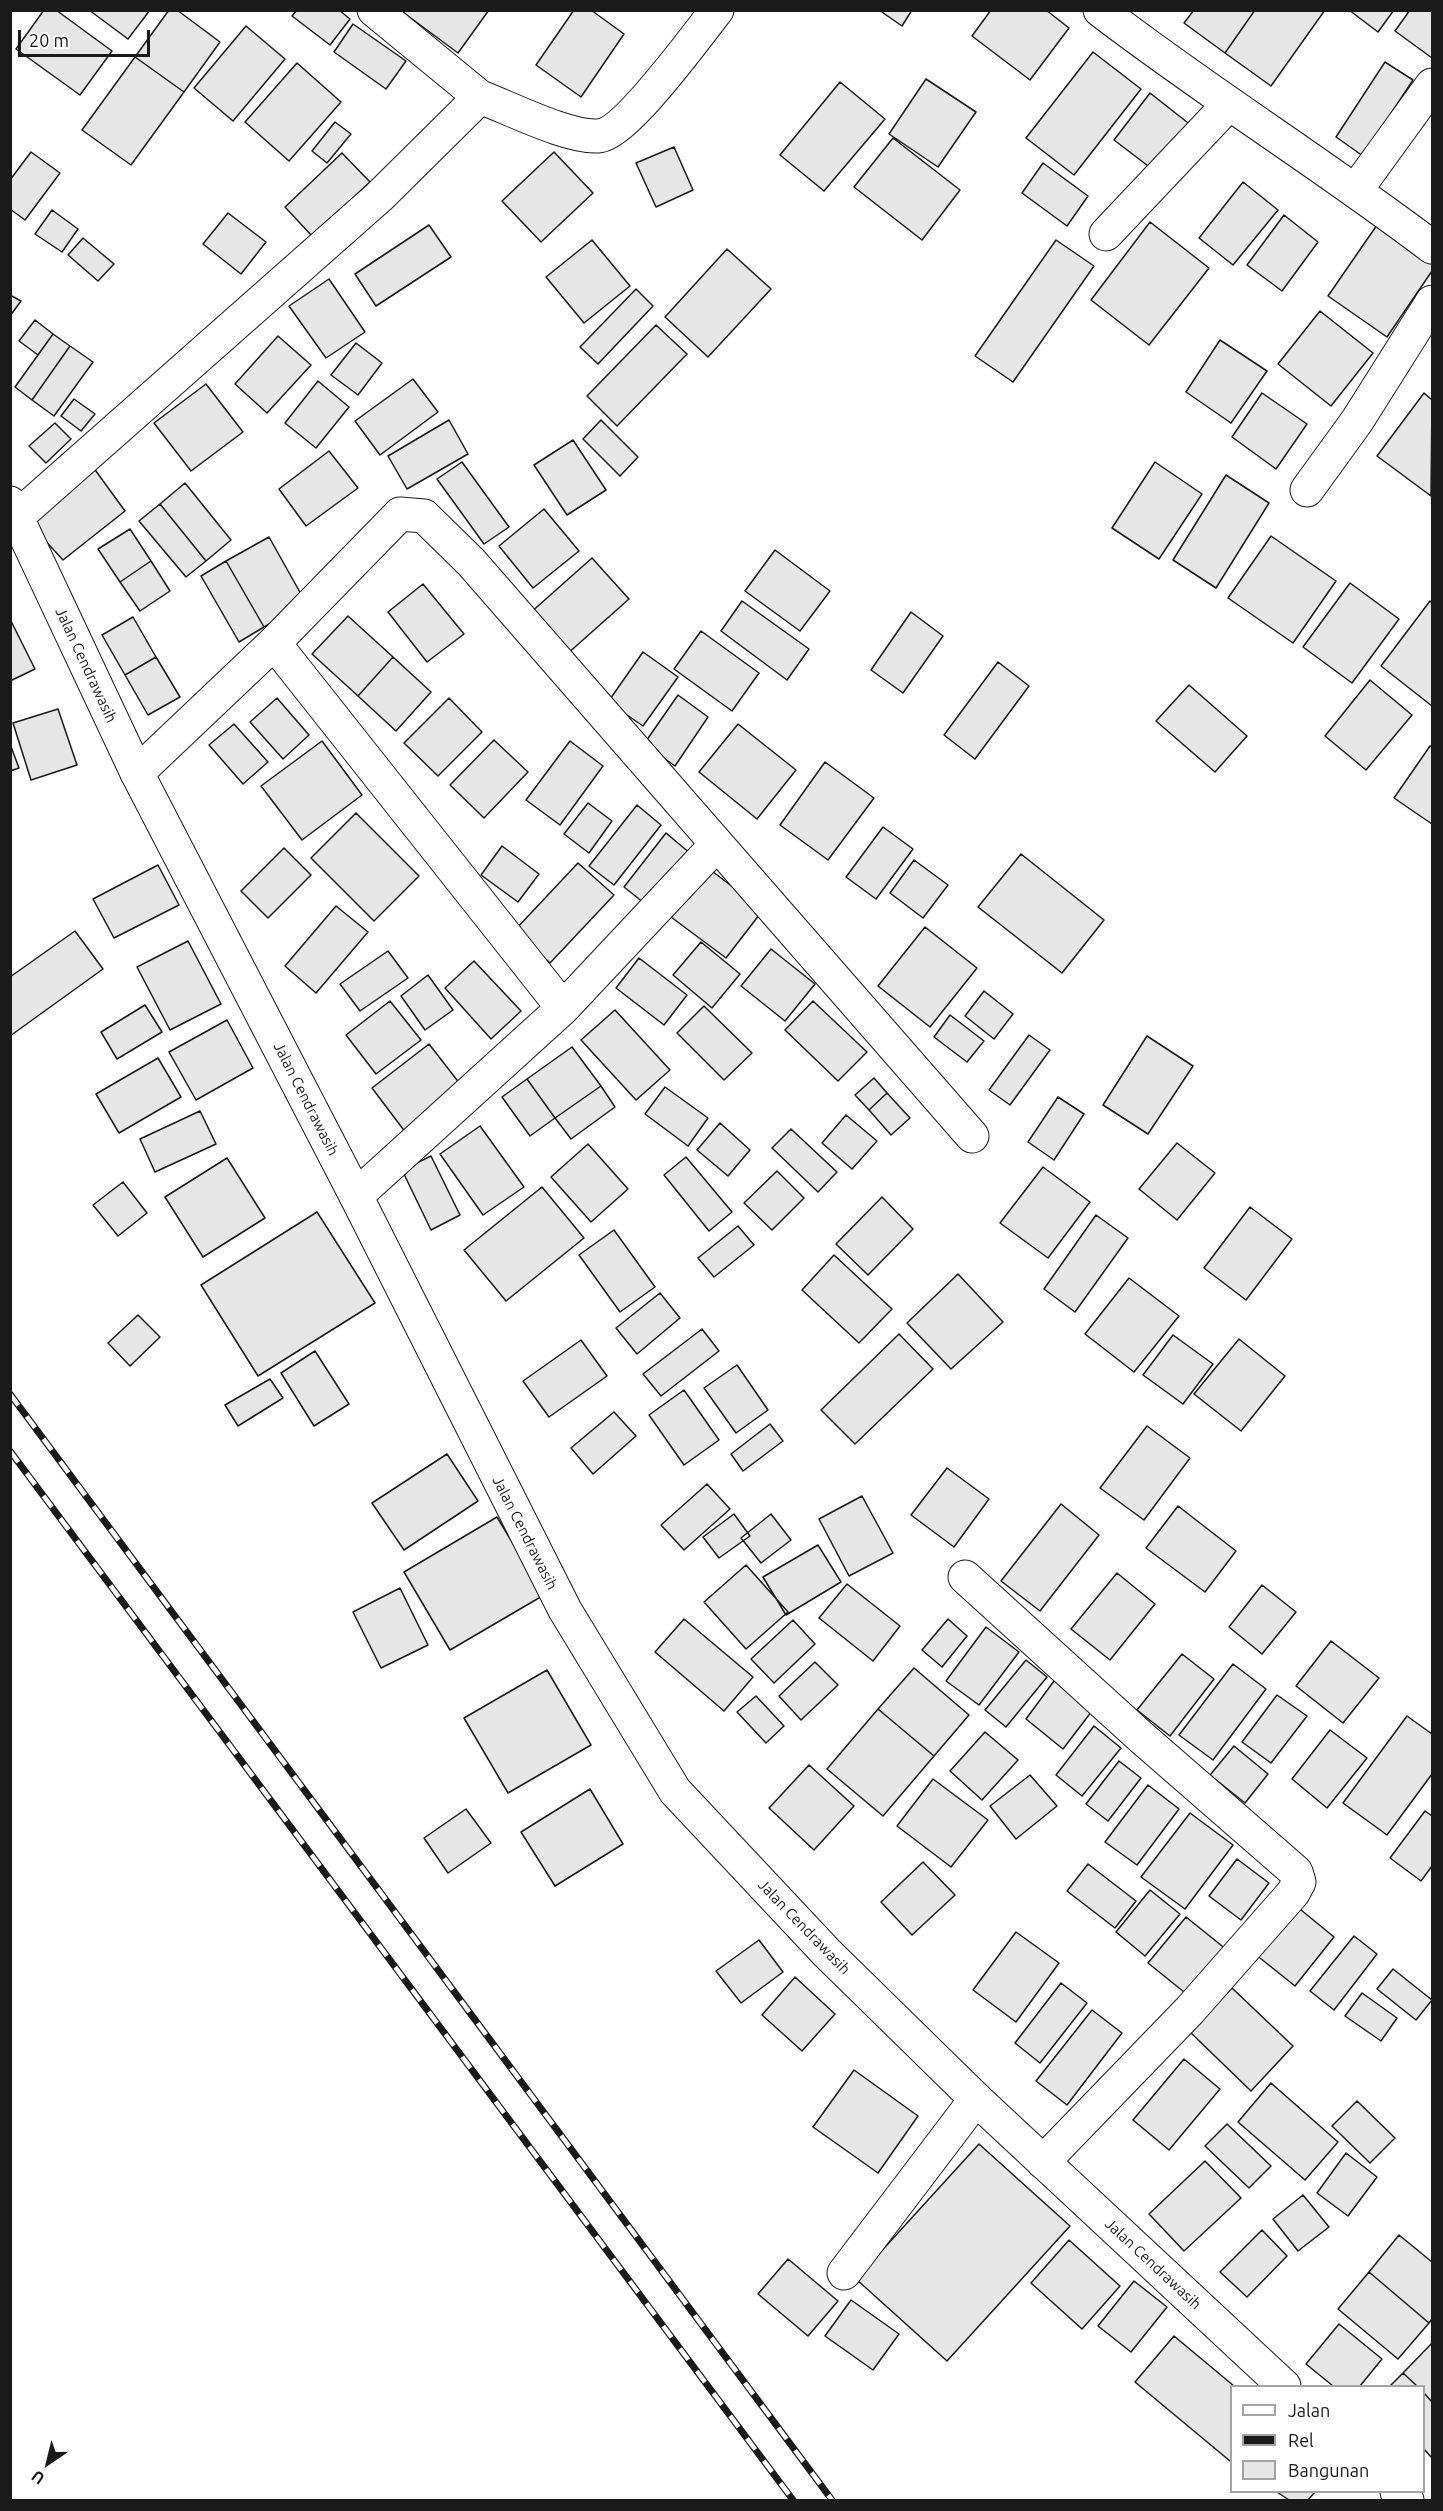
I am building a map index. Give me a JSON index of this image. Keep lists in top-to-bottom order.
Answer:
{
  "streets": {
    "street": ["Jalan Cendrawasih"]
  },
  "legend": ["Jalan", "Rel", "Bangunan"],
  "scale_bar": "20 m",
  "north": "bottom left"
}
